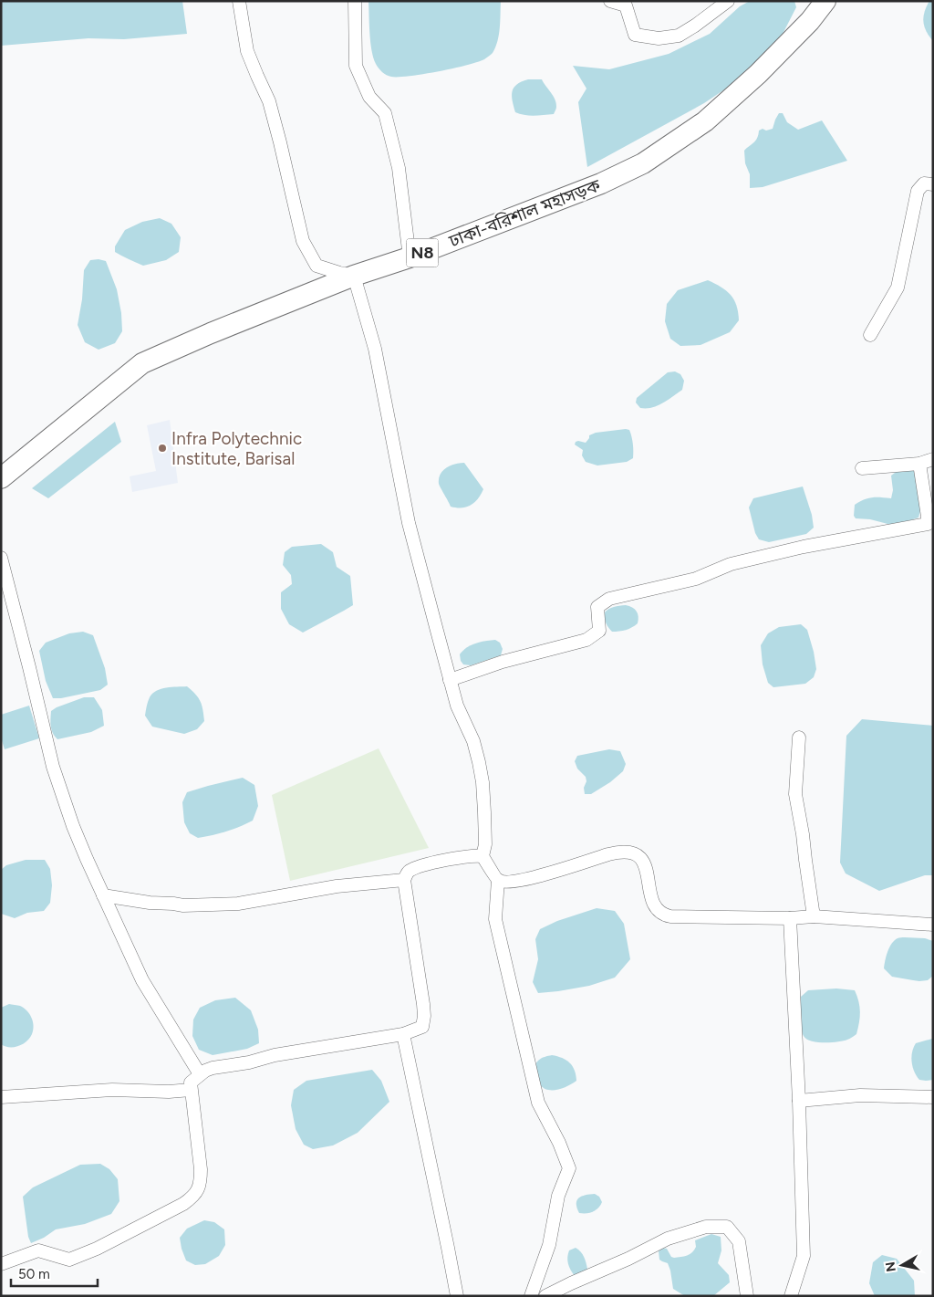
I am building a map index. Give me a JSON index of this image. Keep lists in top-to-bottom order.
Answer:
{
  "streets": {
    "highway": ["ঢাকা-বরিশাল মহাসড়ক", "N8"]
  },
  "places": ["Infra Polytechnic Institute, Barisal"],
  "scale_bar": "50 m",
  "north": "left"
}
